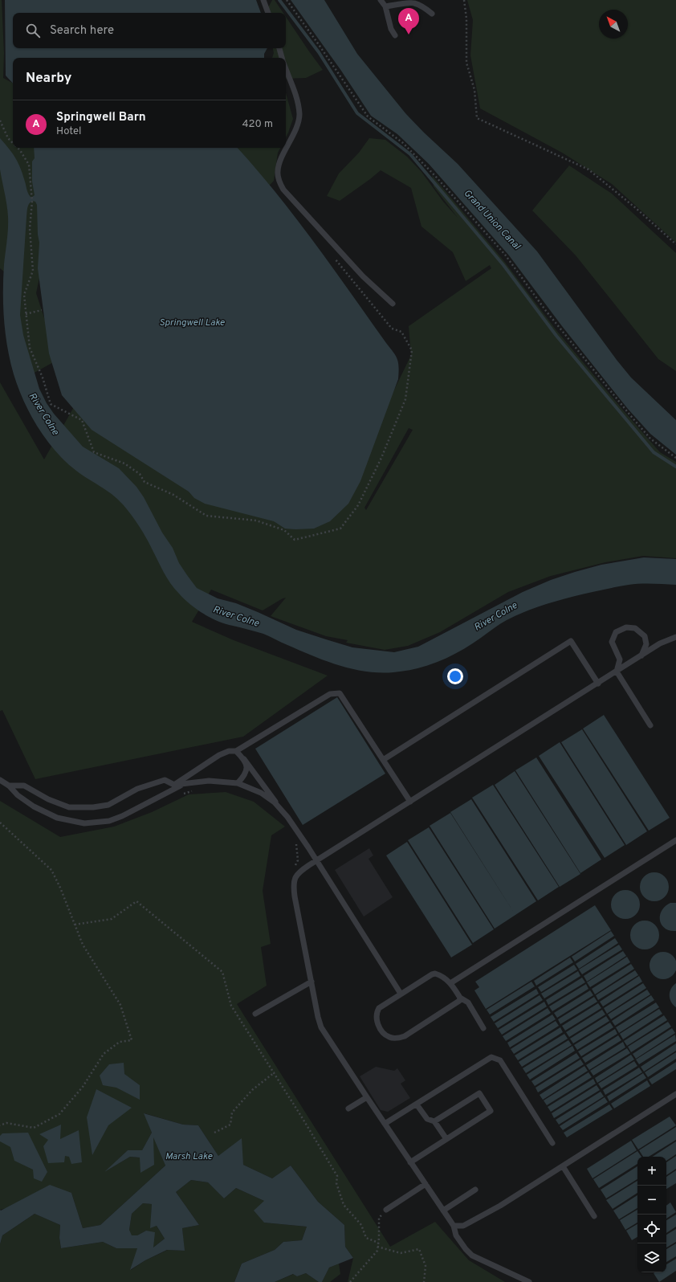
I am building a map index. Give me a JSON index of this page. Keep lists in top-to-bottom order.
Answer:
{
  "water": [
    "Grand Union Canal",
    "Springwell Lake",
    "River Colne",
    "Marsh Lake"
  ],
  "north": "top left",
  "page": {
    "pins": "A",
    "search": "Search here",
    "heading": "Nearby",
    "list": [
      {
        "mark": "A",
        "name": "Springwell Barn",
        "note": "Hotel",
        "value": "420 m"
      }
    ],
    "map_buttons": ["+", "−"]
  }
}
